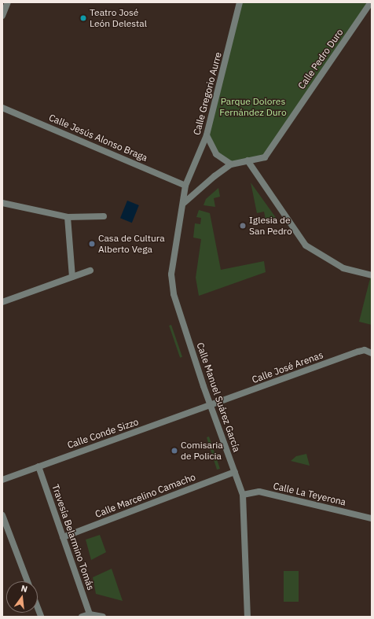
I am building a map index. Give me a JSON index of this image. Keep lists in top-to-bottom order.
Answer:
{
  "streets": {
    "street": [
      "Calle Pedro Duro",
      "Calle Gregorio Aurre",
      "Calle Jesús Alonso Braga",
      "Calle José Arenas",
      "Calle Manuel Suárez García",
      "Calle Conde Sizzo",
      "Calle La Teyerona",
      "Calle Marcelino Camacho",
      "Travesía Belarmino Tomás"
    ]
  },
  "crossings": [
    ["Calle Gregorio Aurre", "Calle Jesús Alonso Braga"],
    ["Calle Gregorio Aurre", "Calle Manuel Suárez García"],
    ["Calle Jesús Alonso Braga", "Calle Manuel Suárez García"],
    ["Calle José Arenas", "Calle Manuel Suárez García"],
    ["Calle José Arenas", "Calle Conde Sizzo"],
    ["Calle Manuel Suárez García", "Calle Conde Sizzo"],
    ["Calle Manuel Suárez García", "Calle La Teyerona"],
    ["Calle Manuel Suárez García", "Calle Marcelino Camacho"],
    ["Calle Conde Sizzo", "Travesía Belarmino Tomás"],
    ["Calle Marcelino Camacho", "Travesía Belarmino Tomás"]
  ],
  "parks": ["Parque Dolores Fernández Duro"],
  "places": [
    "Teatro José León Delestal",
    "Iglesia de San Pedro",
    "Casa de Cultura Alberto Vega",
    "Comisaria de Policia"
  ],
  "north": "top"
}
